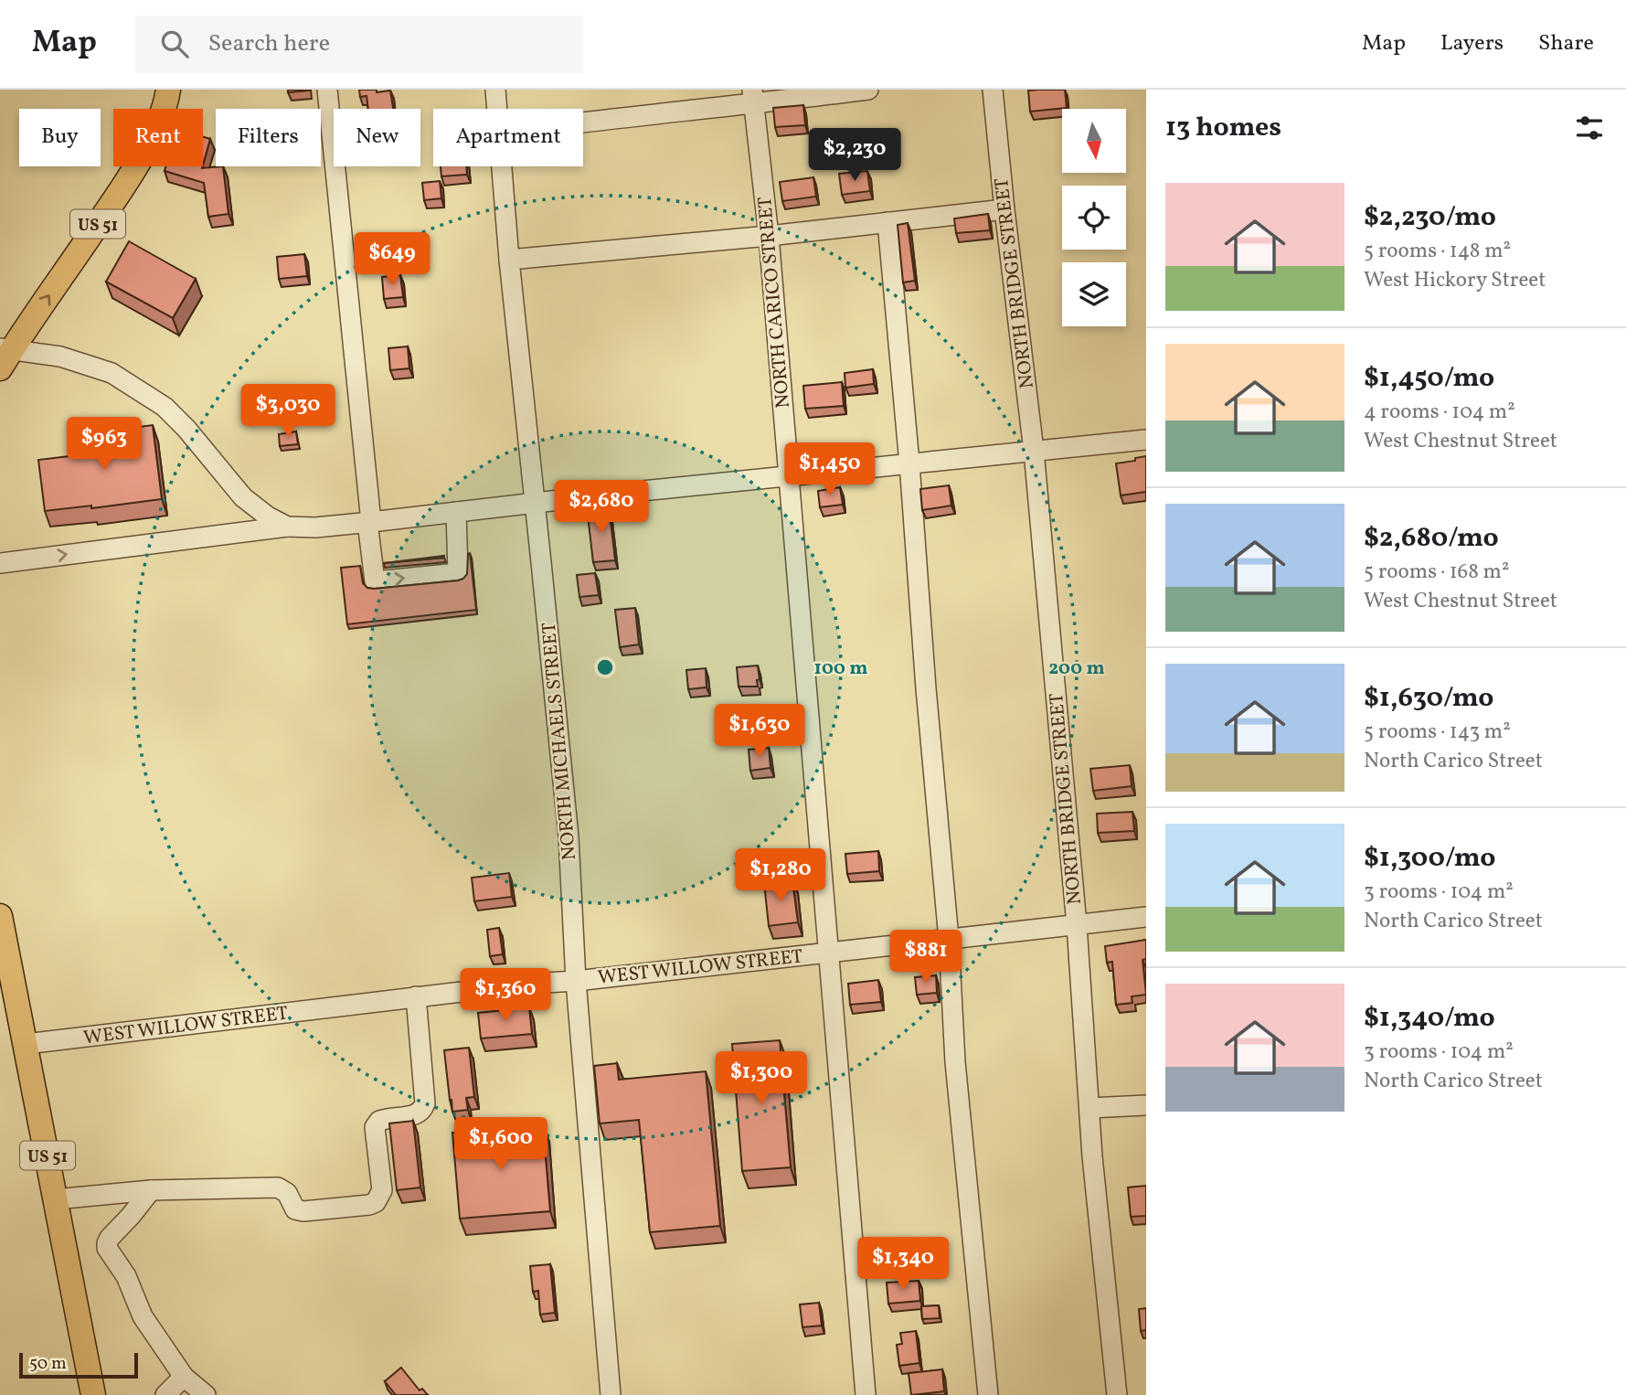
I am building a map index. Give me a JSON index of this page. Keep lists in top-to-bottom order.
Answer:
{
  "streets": {
    "main road": ["US 51"],
    "street": [
      "NORTH BRIDGE STREET",
      "NORTH CARICO STREET",
      "NORTH MICHAELS STREET",
      "WEST WILLOW STREET"
    ]
  },
  "crossings": [
    ["US 51", "WEST WILLOW STREET"],
    ["NORTH BRIDGE STREET", "WEST WILLOW STREET"],
    ["NORTH CARICO STREET", "WEST WILLOW STREET"],
    ["NORTH MICHAELS STREET", "WEST WILLOW STREET"]
  ],
  "scale_bar": "50 m",
  "north": "bottom",
  "page": {
    "header": "Map",
    "search": "Search here",
    "nav": ["Map", "Layers", "Share"],
    "heading": "13 homes",
    "chip": [
      "Buy",
      "Rent",
      "Filters",
      "New",
      "Apartment"
    ],
    "price": [
      "$2,230",
      "$649",
      "$3,030",
      "$963",
      "$1,450",
      "$2,680",
      "$1,630",
      "$1,280",
      "$881",
      "$1,360",
      "$1,300",
      "$1,600",
      "$1,340"
    ],
    "list": [
      {
        "name": "$2,230/mo",
        "note": "5 rooms · 148 m² · West Hickory Street"
      },
      {
        "name": "$1,450/mo",
        "note": "4 rooms · 104 m² · West Chestnut Street"
      },
      {
        "name": "$2,680/mo",
        "note": "5 rooms · 168 m² · West Chestnut Street"
      },
      {
        "name": "$1,630/mo",
        "note": "5 rooms · 143 m² · North Carico Street"
      },
      {
        "name": "$1,300/mo",
        "note": "3 rooms · 104 m² · North Carico Street"
      },
      {
        "name": "$1,340/mo",
        "note": "3 rooms · 104 m² · North Carico Street"
      }
    ],
    "scale": "50 m"
  },
  "rings": ["100 m", "200 m"]
}
